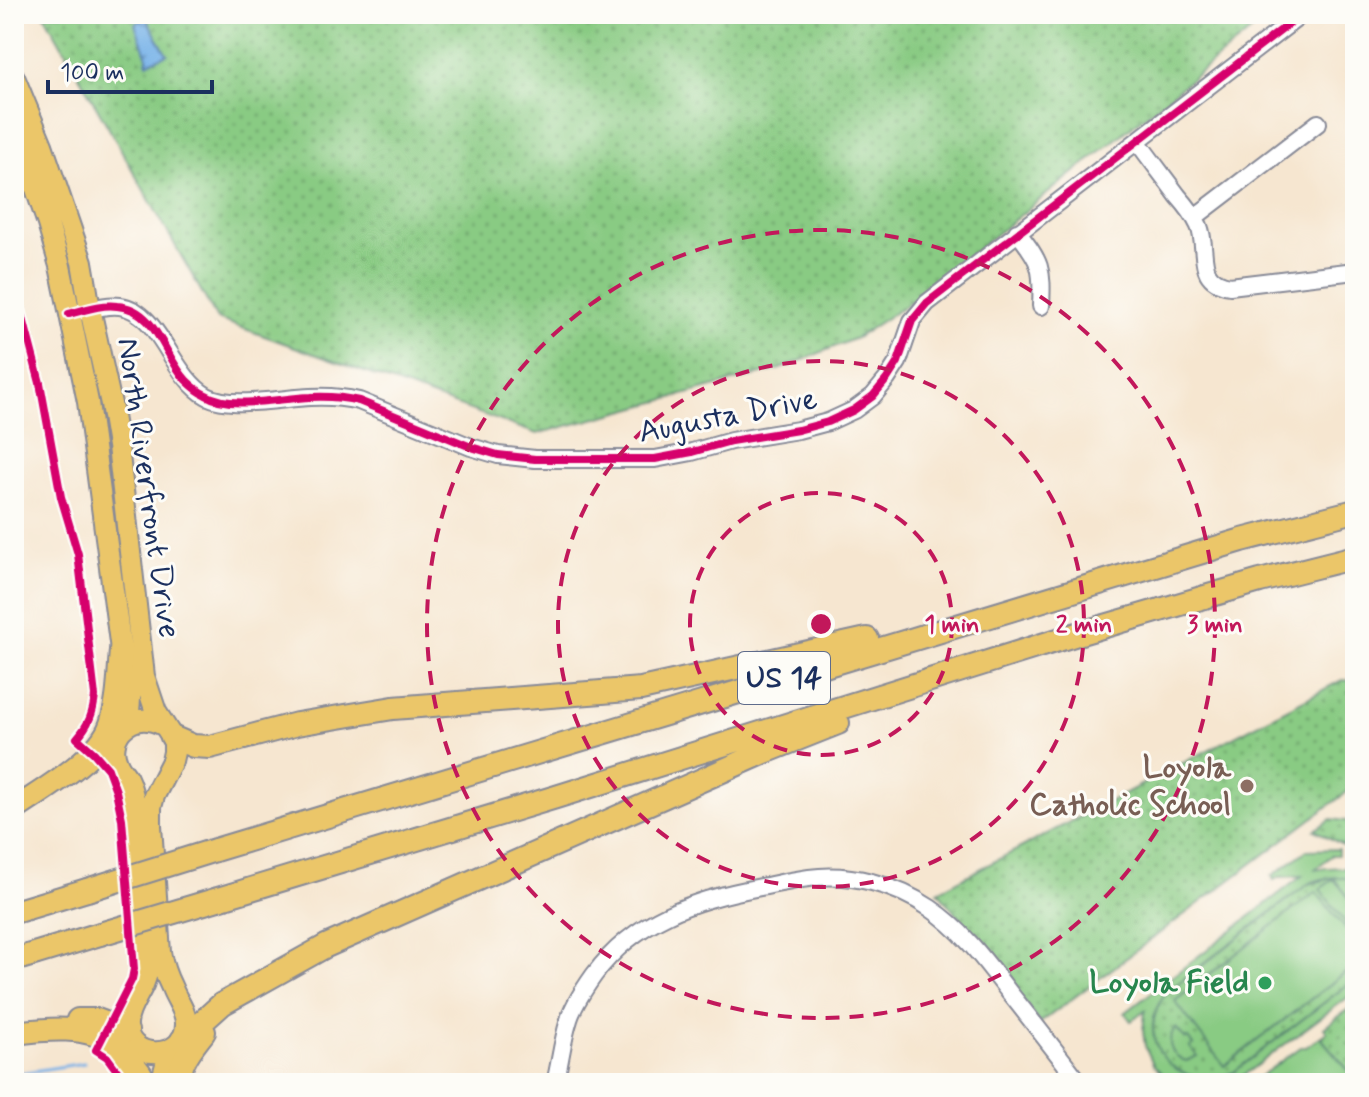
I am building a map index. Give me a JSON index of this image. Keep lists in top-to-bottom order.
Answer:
{
  "streets": {
    "highway": ["US 14"],
    "main road": ["North Riverfront Drive"],
    "street": ["Augusta Drive"]
  },
  "crossings": [
    ["Augusta Drive", "North Riverfront Drive"]
  ],
  "places": ["Loyola Catholic School", "Loyola Field"],
  "scale_bar": "100 m",
  "rings": ["1 min", "2 min", "3 min"]
}
